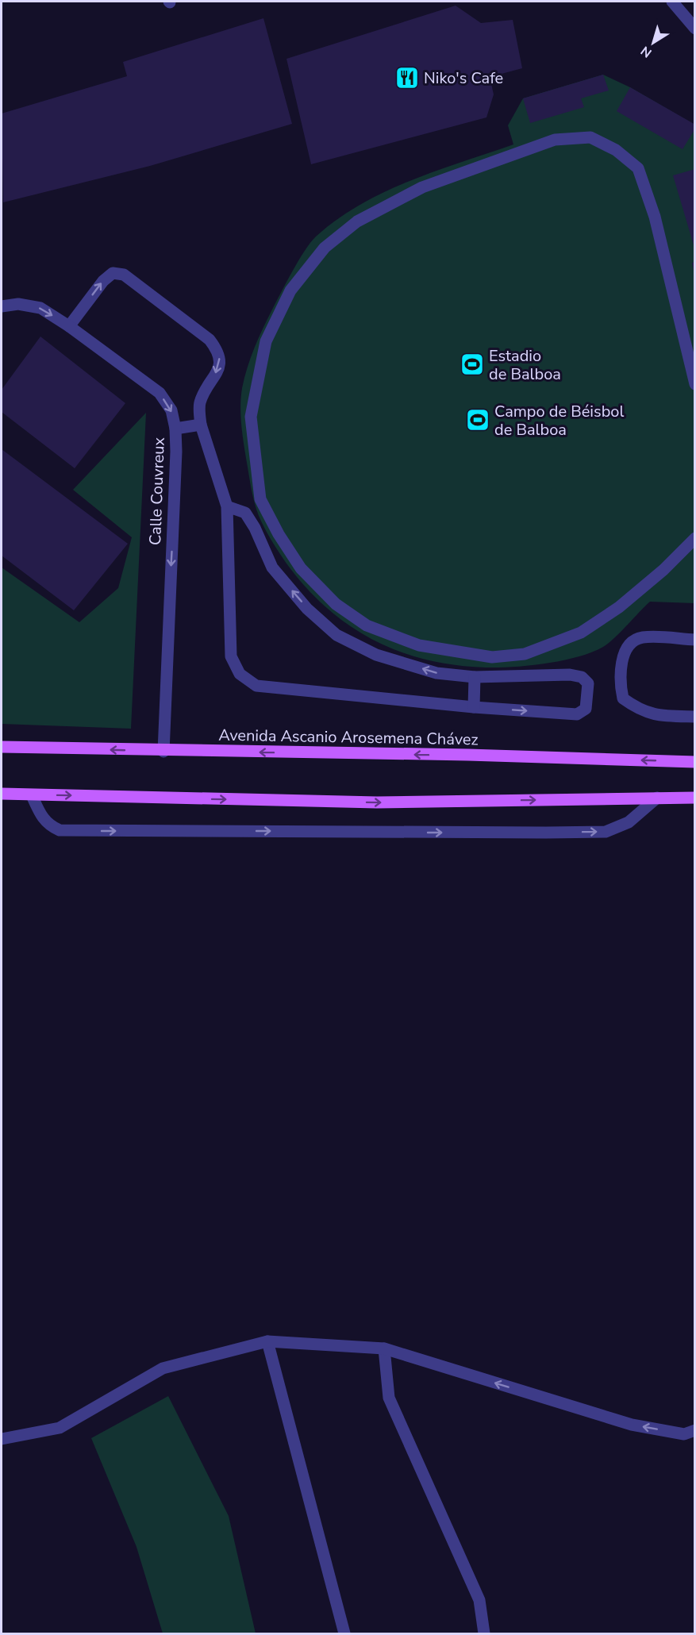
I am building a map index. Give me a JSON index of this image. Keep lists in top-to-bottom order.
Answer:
{
  "streets": {
    "main road": ["Avenida Ascanio Arosemena Chávez"],
    "street": ["Calle Couvreux"]
  },
  "crossings": [
    ["Calle Couvreux", "Avenida Ascanio Arosemena Chávez"]
  ],
  "one_way": ["Calle Couvreux"],
  "places": {
    "restaurant": ["Niko's Cafe"],
    "sports": ["Estadio de Balboa", "Campo de Béisbol de Balboa"]
  },
  "north": "bottom left"
}
